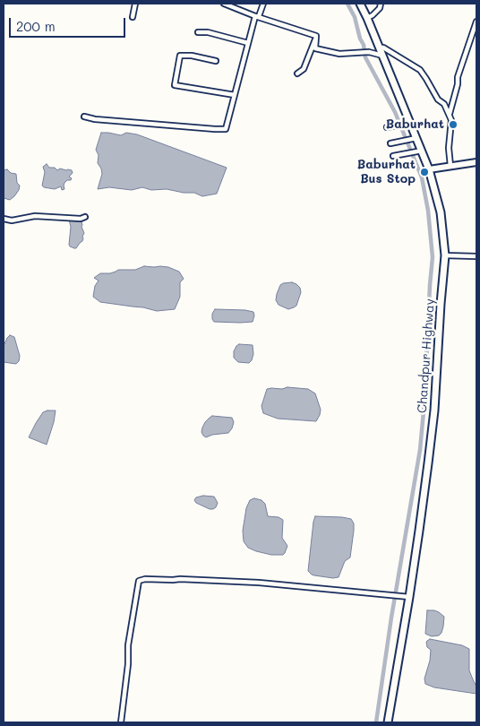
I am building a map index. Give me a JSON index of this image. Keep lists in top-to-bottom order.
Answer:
{
  "streets": {
    "main road": ["Chandpur Highway"]
  },
  "places": ["Baburhat", "Baburhat Bus Stop"],
  "scale_bar": "200 m"
}
